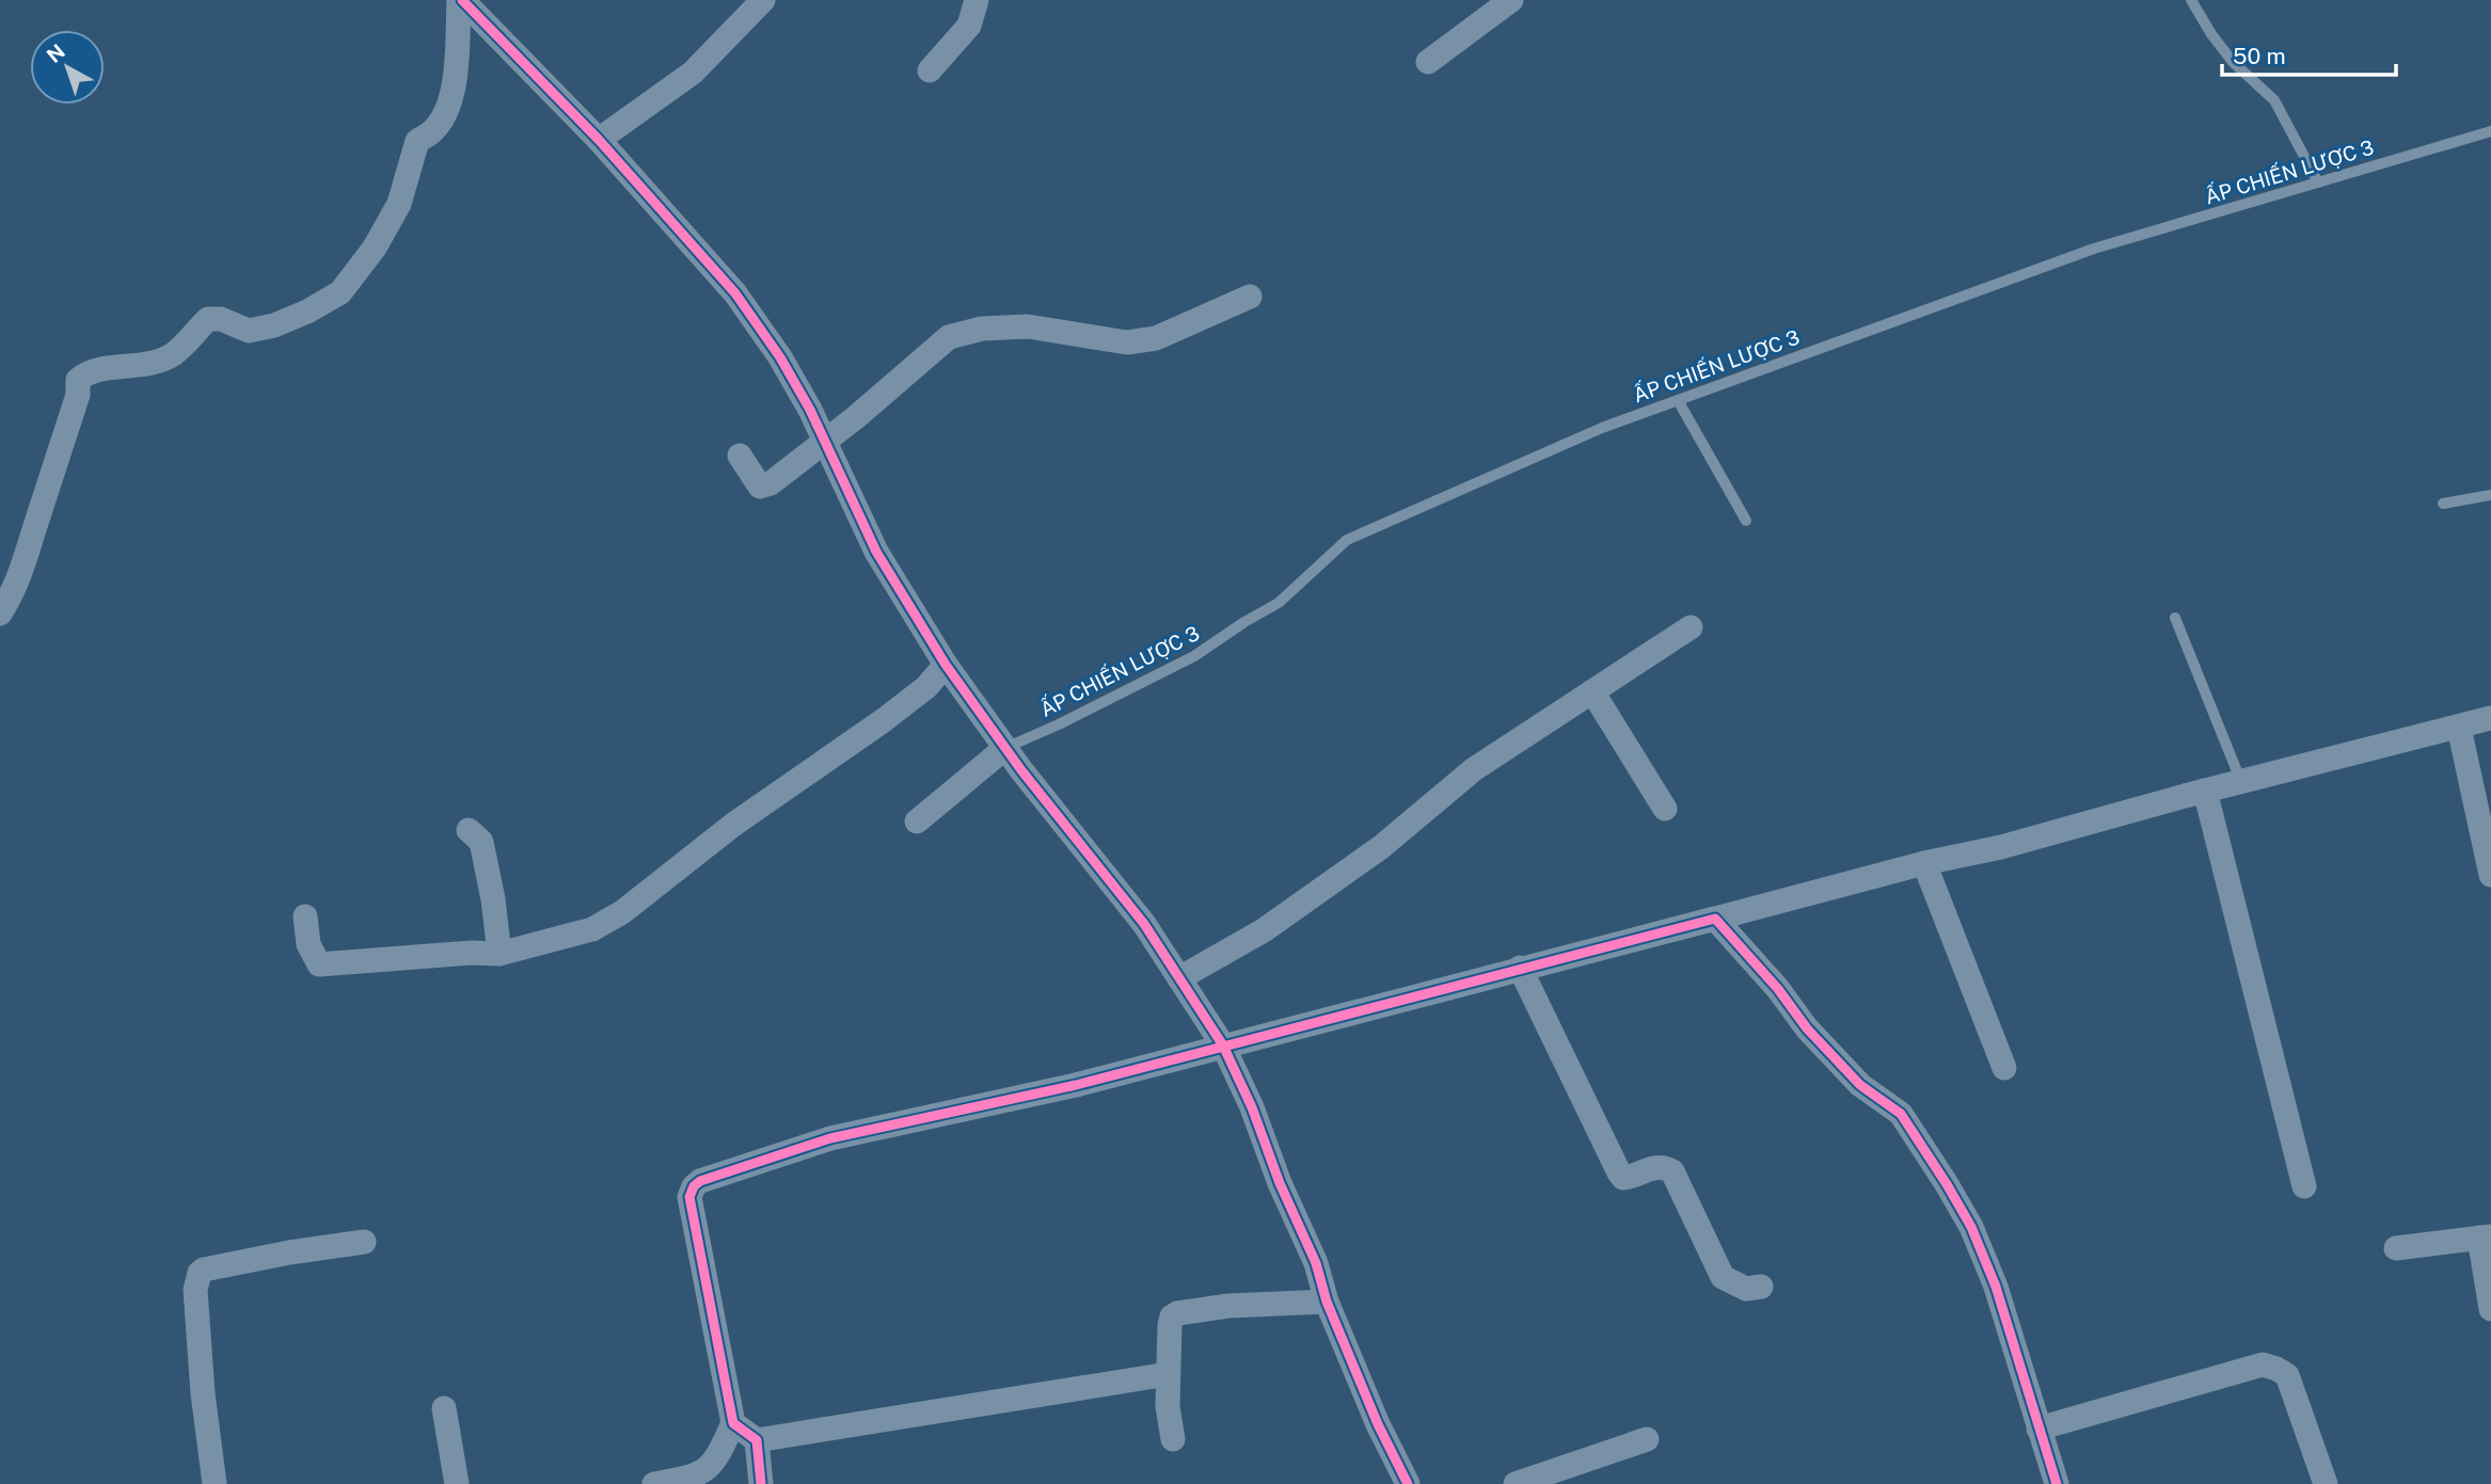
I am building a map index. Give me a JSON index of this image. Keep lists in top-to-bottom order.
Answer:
{
  "streets": {
    "lane": ["ẤP CHIẾN LƯỢC 3"]
  },
  "scale_bar": "50 m",
  "north": "top left"
}
